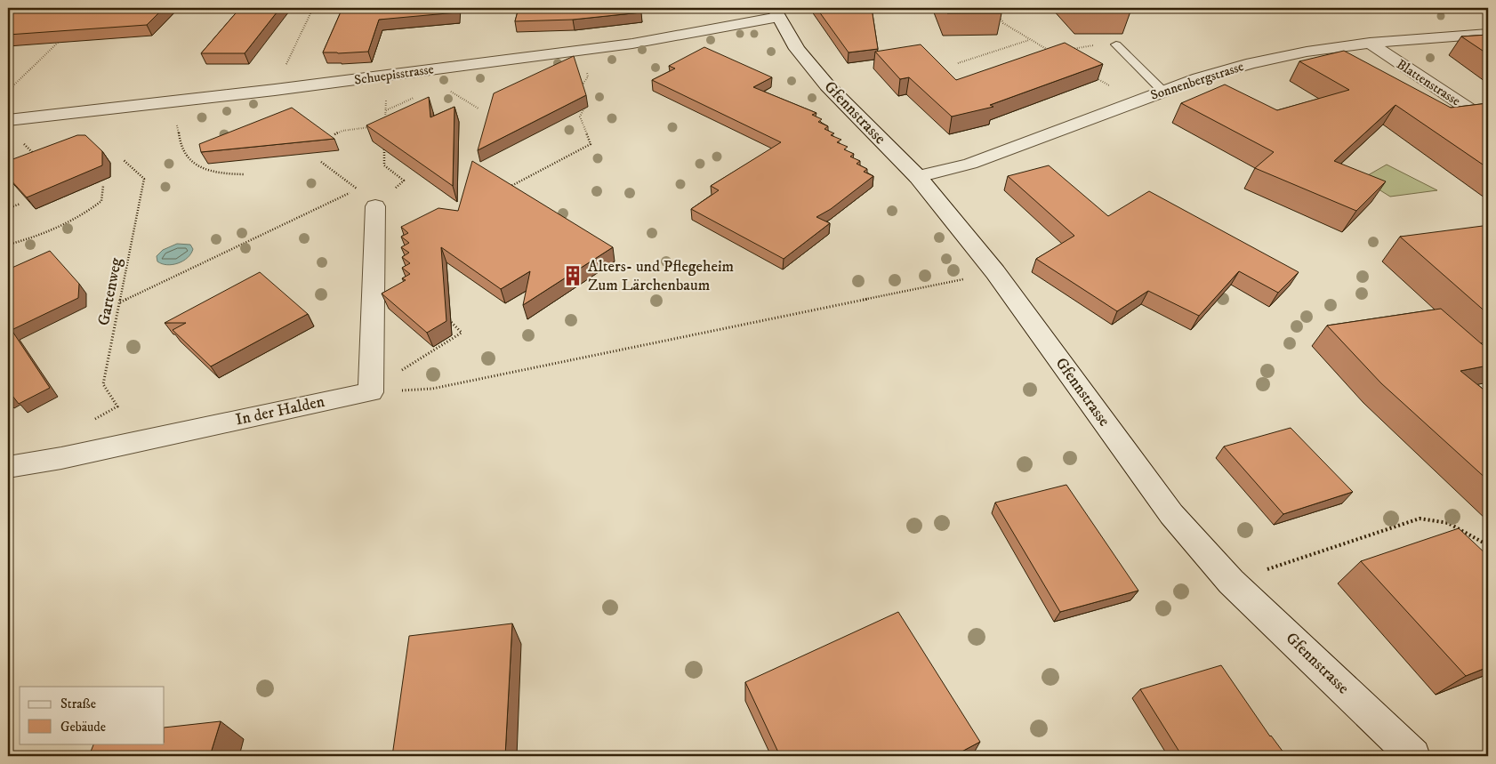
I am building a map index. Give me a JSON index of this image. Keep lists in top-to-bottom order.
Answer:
{
  "streets": {
    "street": [
      "Schuepisstrasse",
      "Sonnenbergstrasse",
      "Blattenstrasse",
      "Gfennstrasse",
      "In der Halden"
    ],
    "path": ["Gartenweg"]
  },
  "crossings": [
    ["Schuepisstrasse", "Gfennstrasse"],
    ["Sonnenbergstrasse", "Blattenstrasse"],
    ["Sonnenbergstrasse", "Gfennstrasse"]
  ],
  "places": {
    "building": ["Alters- und Pflegeheim Zum Lärchenbaum"]
  },
  "legend": ["Straße", "Gebäude"]
}
